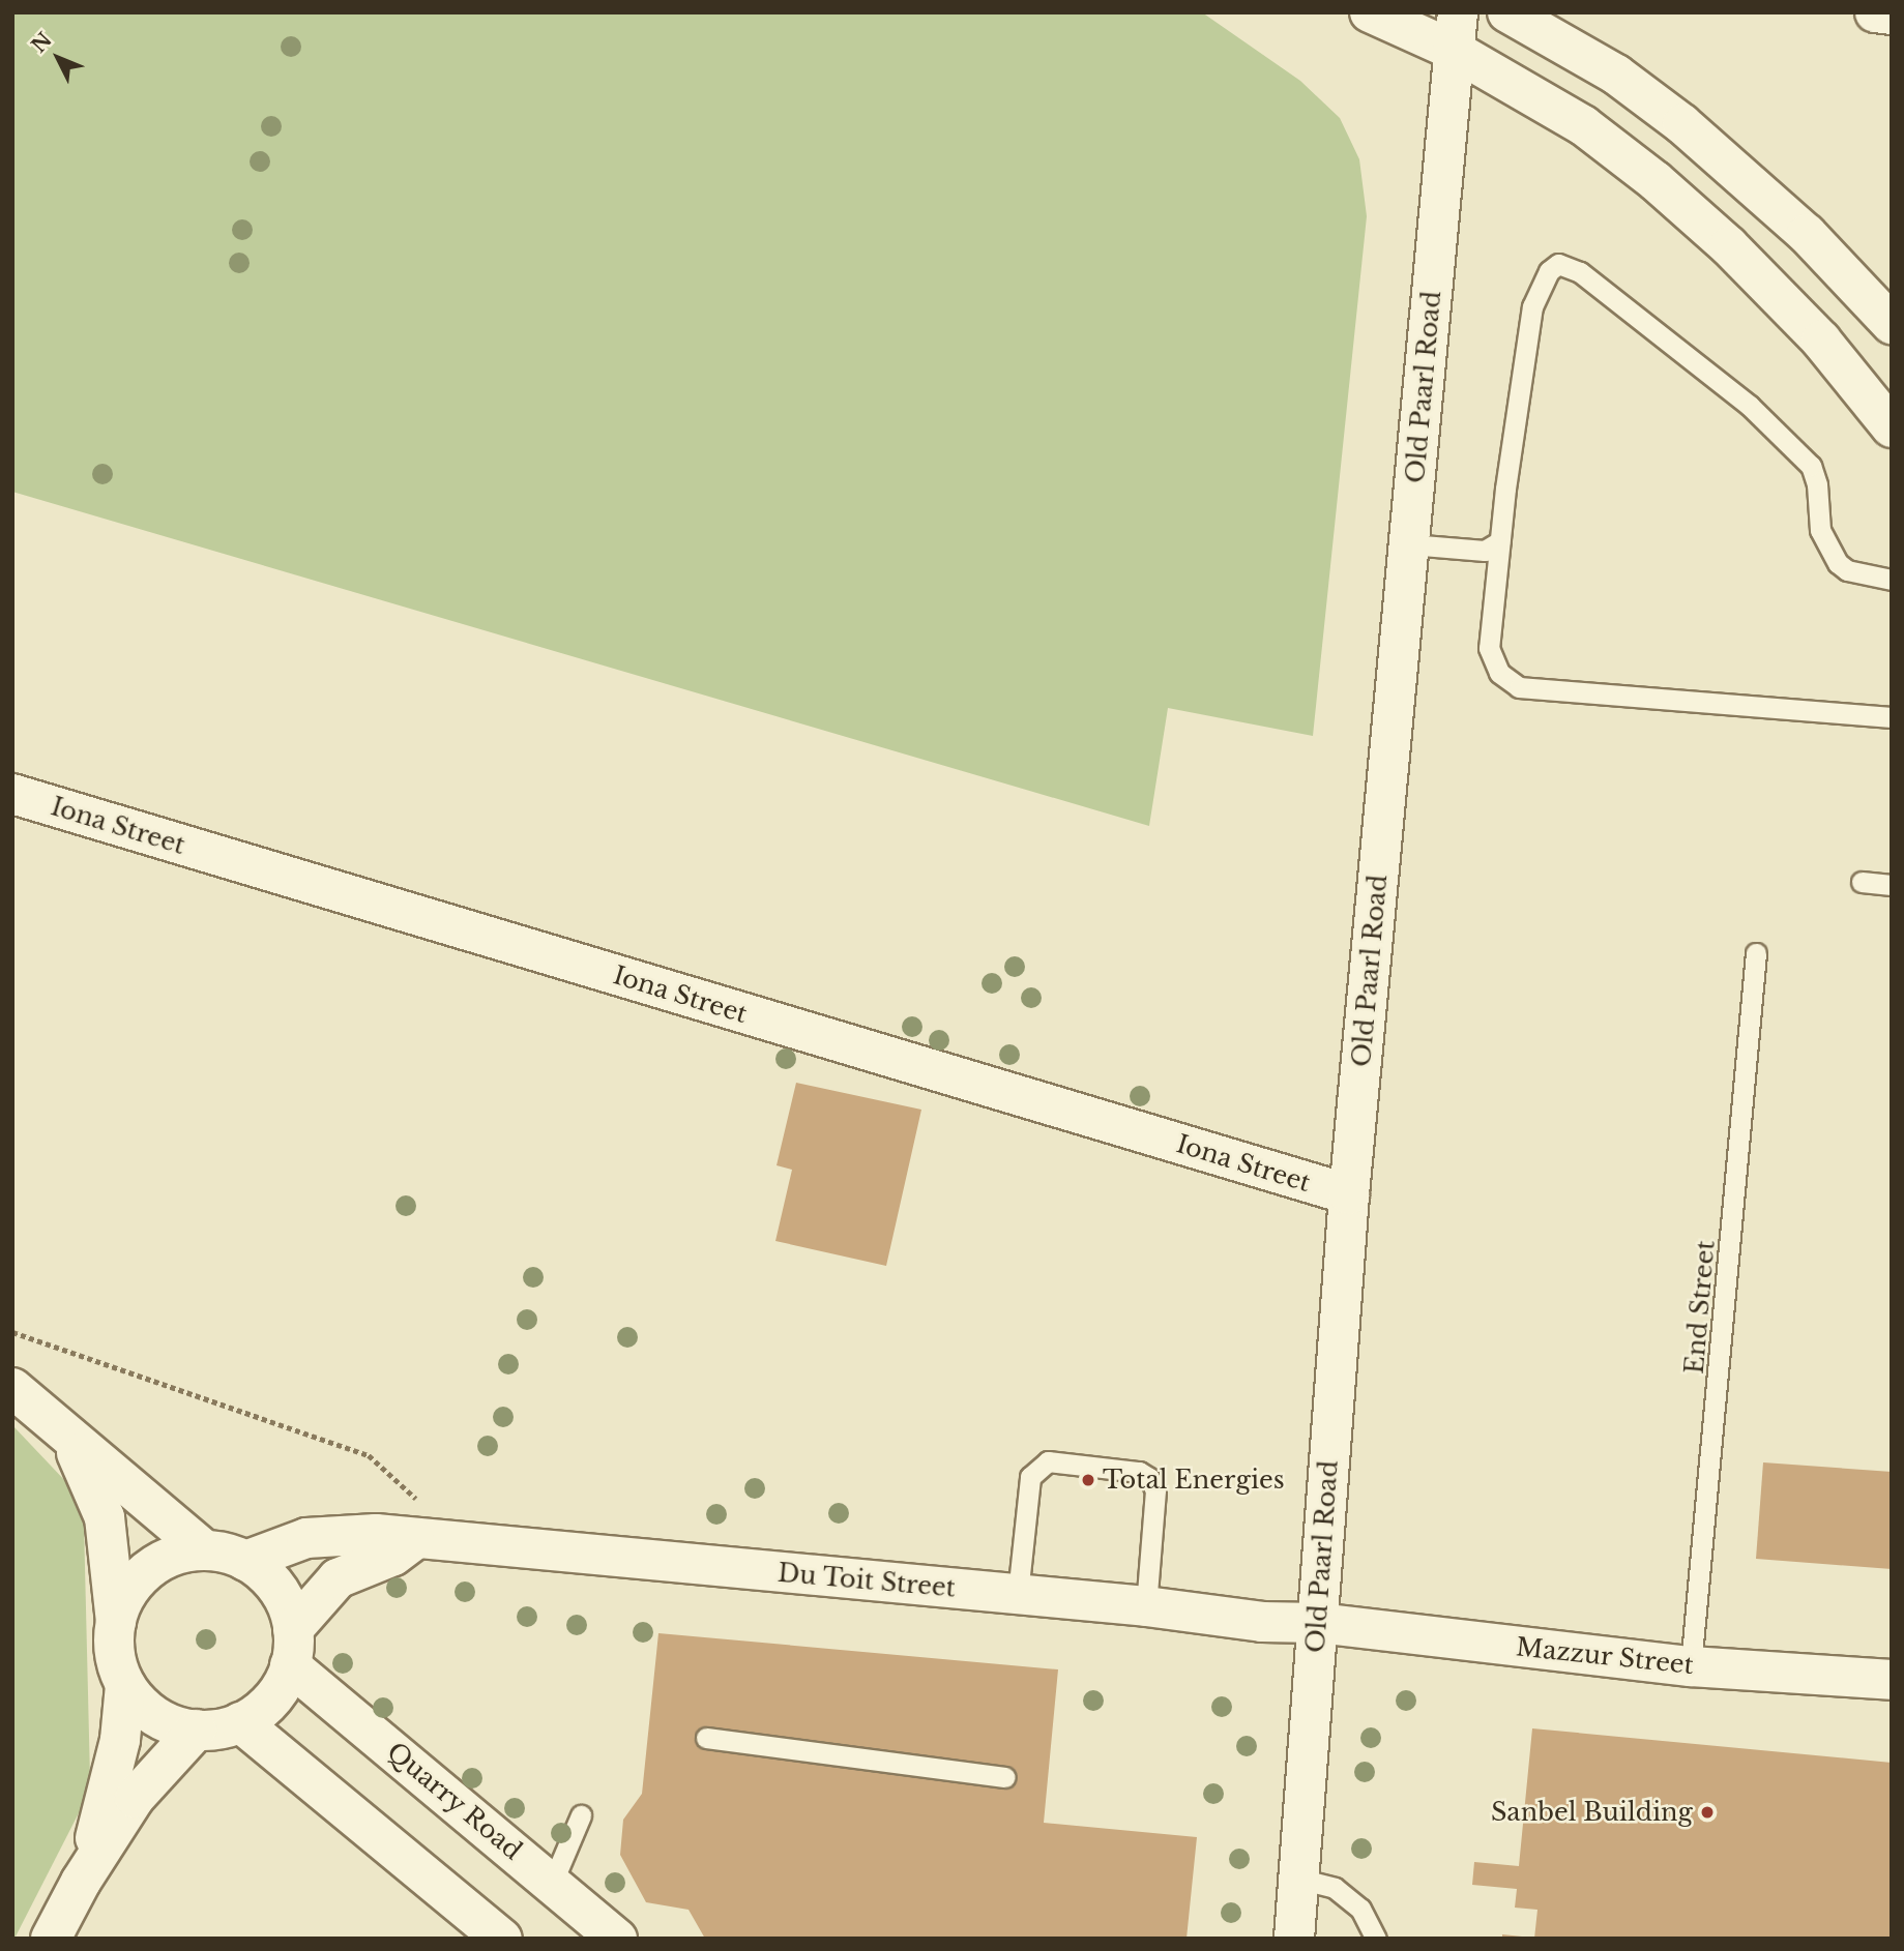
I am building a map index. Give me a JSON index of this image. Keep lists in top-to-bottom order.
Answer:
{
  "streets": {
    "street": [
      "Old Paarl Road",
      "Iona Street",
      "Du Toit Street",
      "Mazzur Street",
      "Quarry Road"
    ],
    "lane": ["End Street"]
  },
  "crossings": [
    ["Old Paarl Road", "Iona Street"],
    ["Old Paarl Road", "Du Toit Street"],
    ["Old Paarl Road", "Mazzur Street"],
    ["End Street", "Mazzur Street"],
    ["Du Toit Street", "Mazzur Street"],
    ["Du Toit Street", "Quarry Road"]
  ],
  "places": ["Total Energies", "Sanbel Building"],
  "north": "top left"
}
